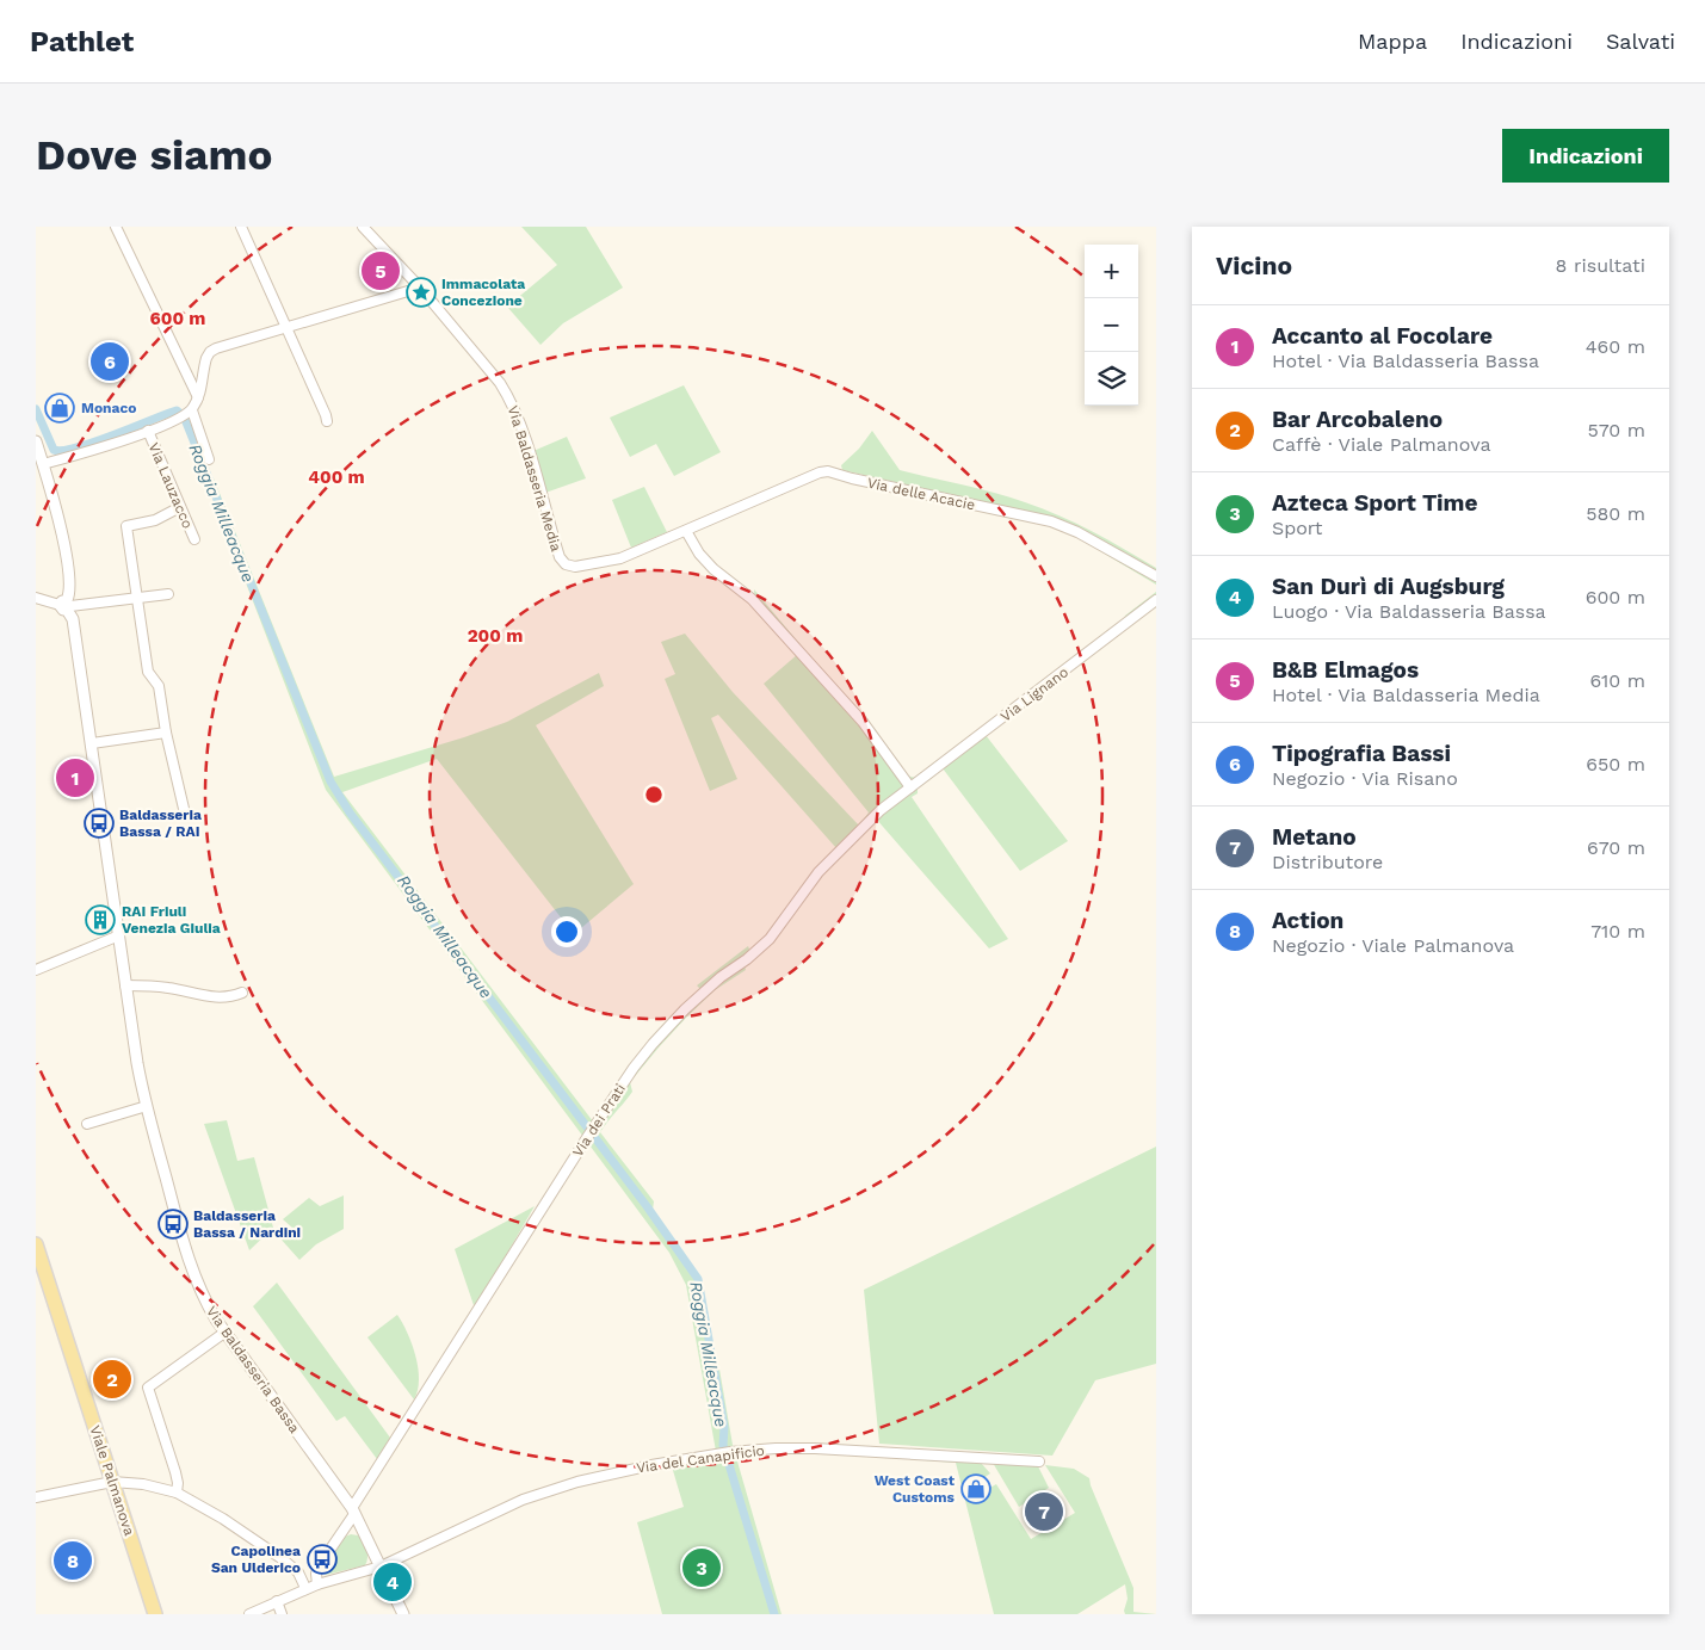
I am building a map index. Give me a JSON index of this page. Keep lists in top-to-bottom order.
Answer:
{
  "streets": {
    "main road": ["Viale Palmanova"],
    "street": [
      "Via Baldasseria Media",
      "Via Lauzacco",
      "Via delle Acacie",
      "Via Lignano",
      "Via dei Prati",
      "Via Baldasseria Bassa",
      "Via del Canapificio"
    ]
  },
  "crossings": [
    ["Via Baldasseria Media", "Via delle Acacie"],
    ["Via Lauzacco", "Via Baldasseria Bassa"],
    ["Via Lignano", "Via dei Prati"],
    ["Via dei Prati", "Via Baldasseria Bassa"],
    ["Via dei Prati", "Via del Canapificio"],
    ["Via Baldasseria Bassa", "Via del Canapificio"]
  ],
  "water": ["Roggia Milleacque"],
  "places": {
    "place": ["Immacolata Concezione"],
    "shop": ["Monaco", "West Coast Customs"],
    "bus stop": ["Baldasseria Bassa / RAI", "Baldasseria Bassa / Nardini", "Capolinea San Ulderico"],
    "building": ["RAI Friuli Venezia Giulia"]
  },
  "page": {
    "header": "Pathlet",
    "nav": ["Mappa", "Indicazioni", "Salvati"],
    "buttons": "Indicazioni",
    "title": "Dove siamo",
    "heading": ["Vicino", "8 risultati"],
    "map_buttons": ["+", "−"],
    "pins": [
      "5",
      "6",
      "1",
      "2",
      "7",
      "8",
      "3",
      "4"
    ],
    "list": [
      {
        "mark": "1",
        "name": "Accanto al Focolare",
        "note": "Hotel · Via Baldasseria Bassa",
        "value": "460 m"
      },
      {
        "mark": "2",
        "name": "Bar Arcobaleno",
        "note": "Caffè · Viale Palmanova",
        "value": "570 m"
      },
      {
        "mark": "3",
        "name": "Azteca Sport Time",
        "note": "Sport",
        "value": "580 m"
      },
      {
        "mark": "4",
        "name": "San Durì di Augsburg",
        "note": "Luogo · Via Baldasseria Bassa",
        "value": "600 m"
      },
      {
        "mark": "5",
        "name": "B&B Elmagos",
        "note": "Hotel · Via Baldasseria Media",
        "value": "610 m"
      },
      {
        "mark": "6",
        "name": "Tipografia Bassi",
        "note": "Negozio · Via Risano",
        "value": "650 m"
      },
      {
        "mark": "7",
        "name": "Metano",
        "note": "Distributore",
        "value": "670 m"
      },
      {
        "mark": "8",
        "name": "Action",
        "note": "Negozio · Viale Palmanova",
        "value": "710 m"
      }
    ]
  },
  "rings": ["600 m", "400 m", "200 m"]
}
